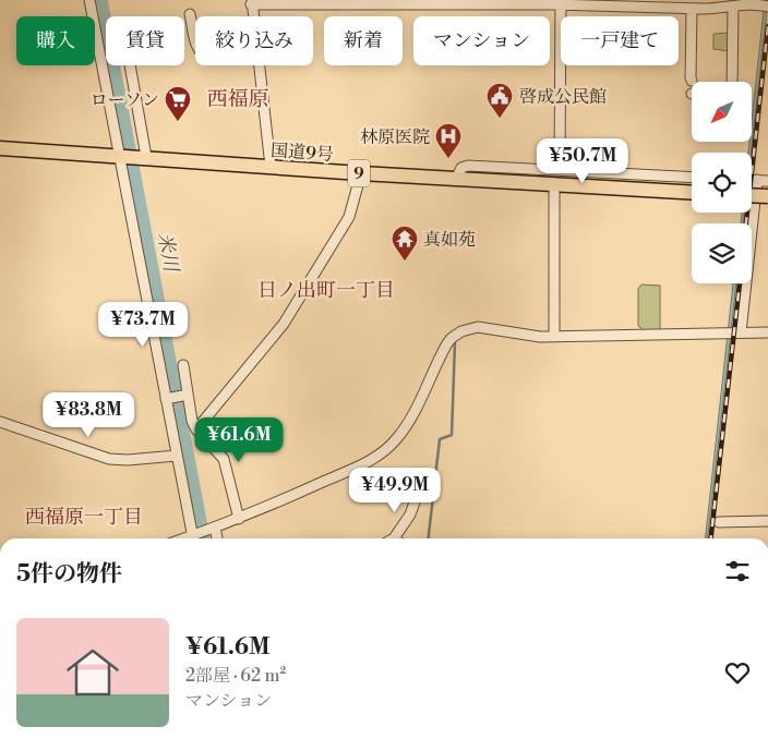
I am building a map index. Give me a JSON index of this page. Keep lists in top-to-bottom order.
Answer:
{
  "streets": {
    "highway": ["国道9号", "9"]
  },
  "districts": ["西福原", "日ノ出町一丁目", "西福原一丁目"],
  "water": ["米川"],
  "places": {
    "public building": ["啓成公民館"],
    "supermarket": ["ローソン"],
    "hospital": ["林原医院"],
    "temple": ["真如苑"]
  },
  "north": "bottom left",
  "page": {
    "chip": [
      "購入",
      "賃貸",
      "絞り込み",
      "新着",
      "マンション",
      "一戸建て"
    ],
    "price": [
      "¥50.7M",
      "¥73.7M",
      "¥83.8M",
      "¥61.6M",
      "¥49.9M"
    ],
    "heading": "5件の物件",
    "list": [
      {
        "name": "¥61.6M",
        "note": "2部屋 · 62 m² · マンション"
      }
    ]
  }
}
